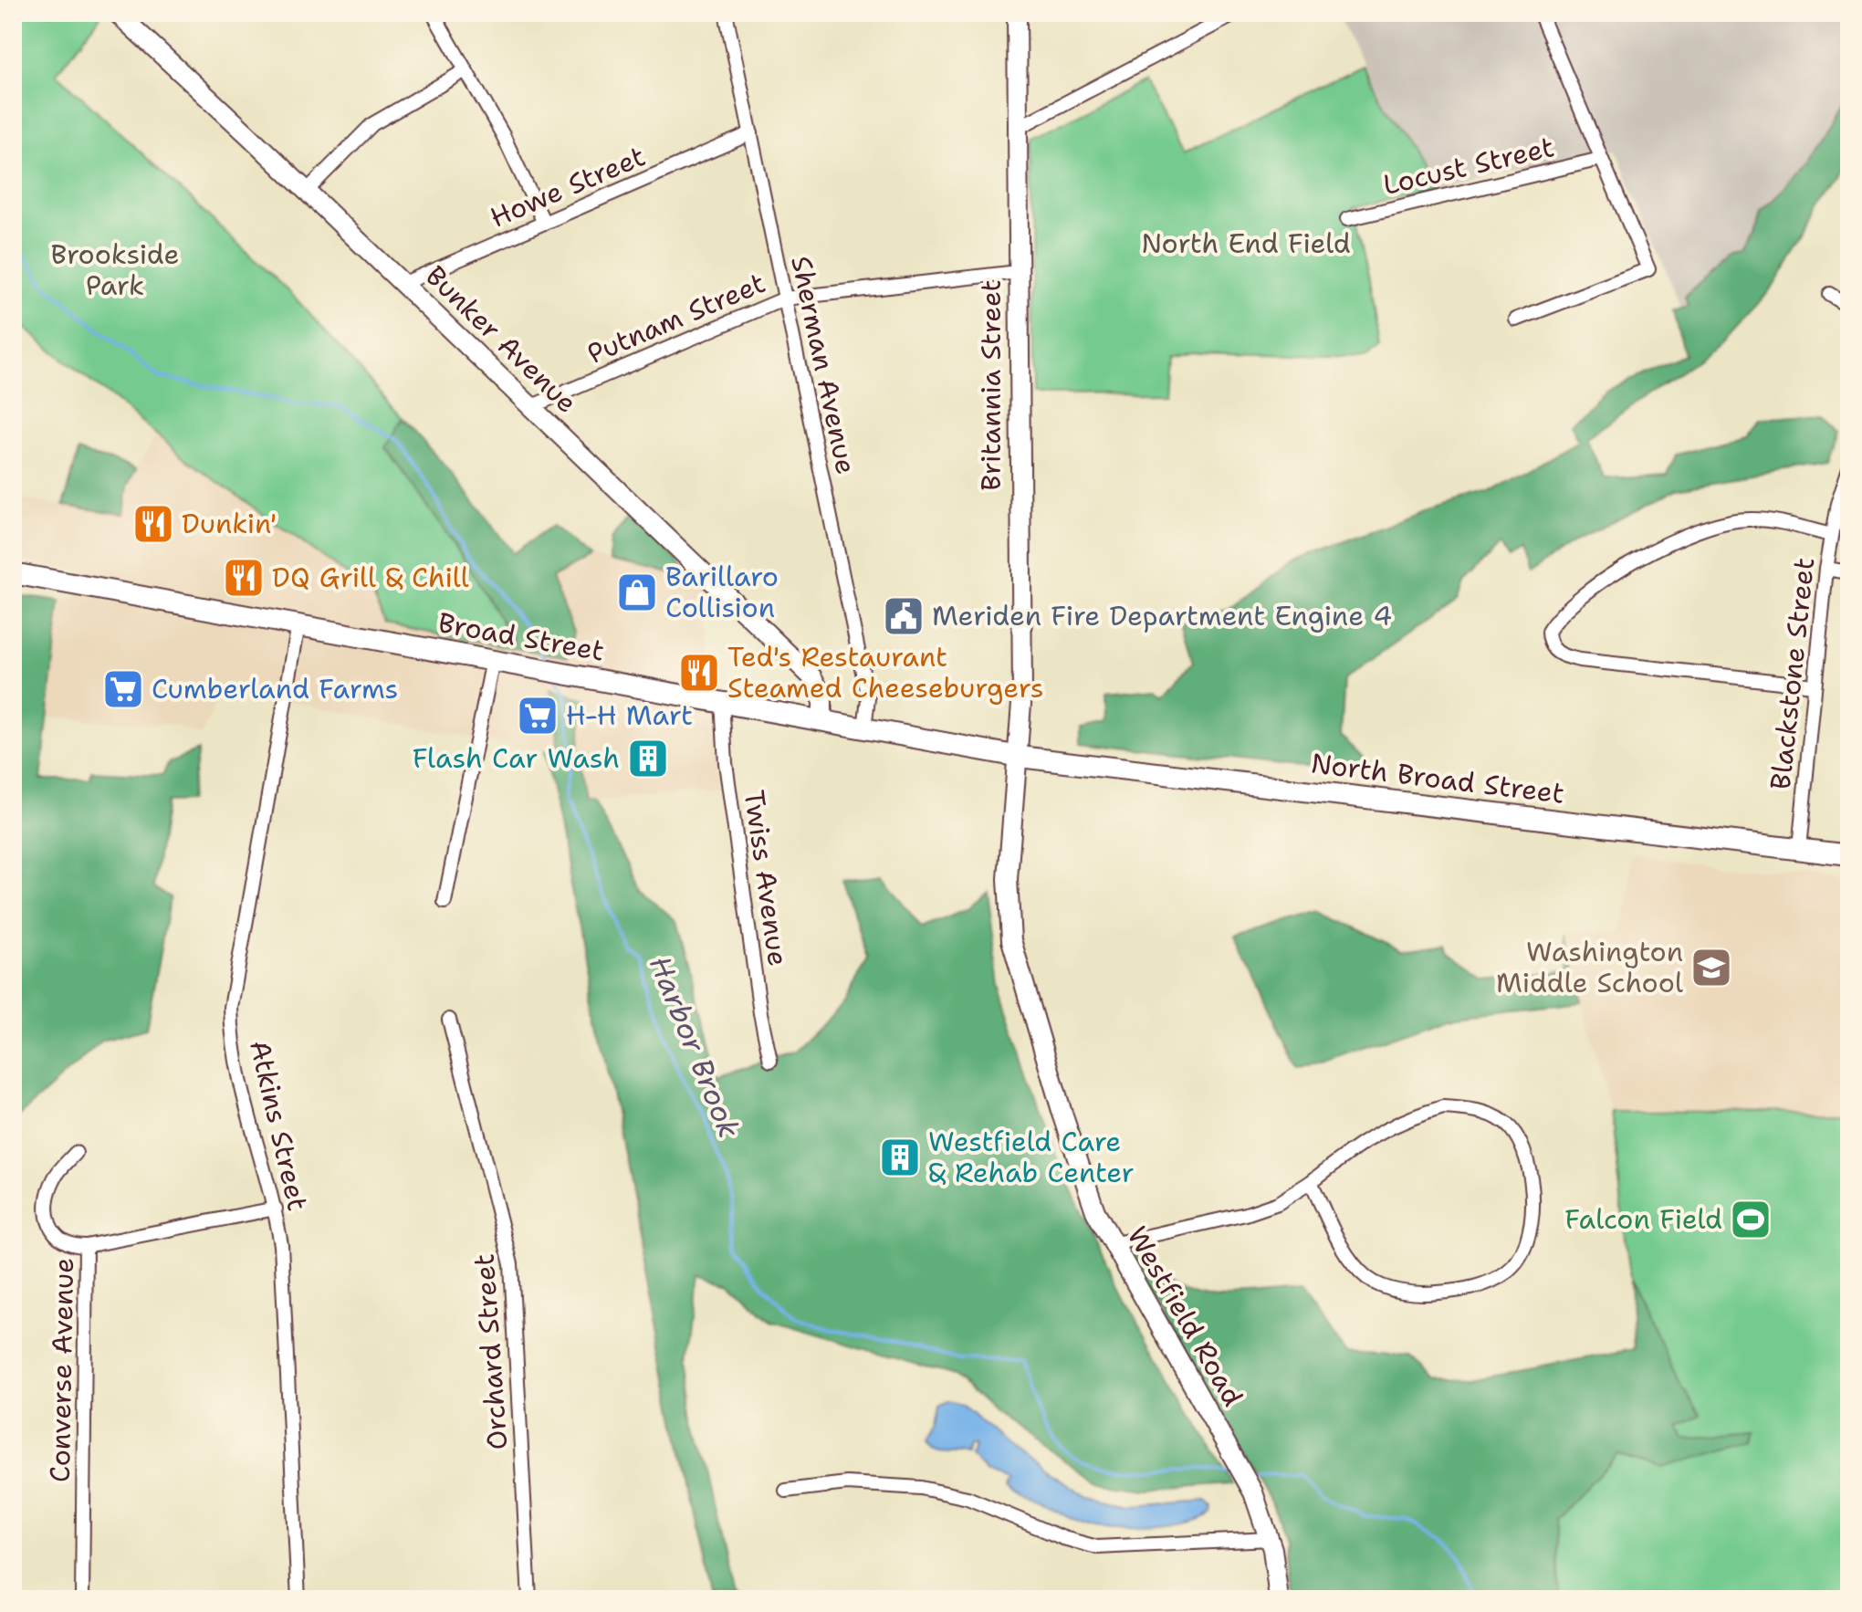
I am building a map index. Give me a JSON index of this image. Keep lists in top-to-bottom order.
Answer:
{
  "streets": {
    "main road": ["Broad Street", "North Broad Street"],
    "street": [
      "Locust Street",
      "Howe Street",
      "Putnam Street",
      "Bunker Avenue",
      "Sherman Avenue",
      "Britannia Street",
      "Blackstone Street",
      "Twiss Avenue",
      "Atkins Street",
      "Westfield Road",
      "Orchard Street",
      "Converse Avenue"
    ]
  },
  "crossings": [
    ["Howe Street", "Bunker Avenue"],
    ["Howe Street", "Sherman Avenue"],
    ["Putnam Street", "Bunker Avenue"],
    ["Putnam Street", "Sherman Avenue"],
    ["Putnam Street", "Britannia Street"],
    ["Bunker Avenue", "Broad Street"],
    ["Sherman Avenue", "Broad Street"],
    ["Britannia Street", "Broad Street"],
    ["Britannia Street", "North Broad Street"],
    ["Britannia Street", "Westfield Road"],
    ["Broad Street", "North Broad Street"],
    ["Broad Street", "Twiss Avenue"],
    ["Broad Street", "Atkins Street"],
    ["Broad Street", "Westfield Road"],
    ["Blackstone Street", "North Broad Street"],
    ["North Broad Street", "Westfield Road"],
    ["Atkins Street", "Converse Avenue"]
  ],
  "water": ["Harbor Brook"],
  "parks": ["North End Field", "Brookside Park"],
  "places": {
    "restaurant": ["Dunkin'", "DQ Grill & Chill", "Ted's Restaurant Steamed Cheeseburgers"],
    "shop": ["Barillaro Collision"],
    "public building": ["Meriden Fire Department Engine 4"],
    "supermarket": ["Cumberland Farms", "H-H Mart"],
    "building": ["Flash Car Wash", "Westfield Care & Rehab Center"],
    "school or university": ["Washington Middle School"],
    "sports": ["Falcon Field"]
  }
}
